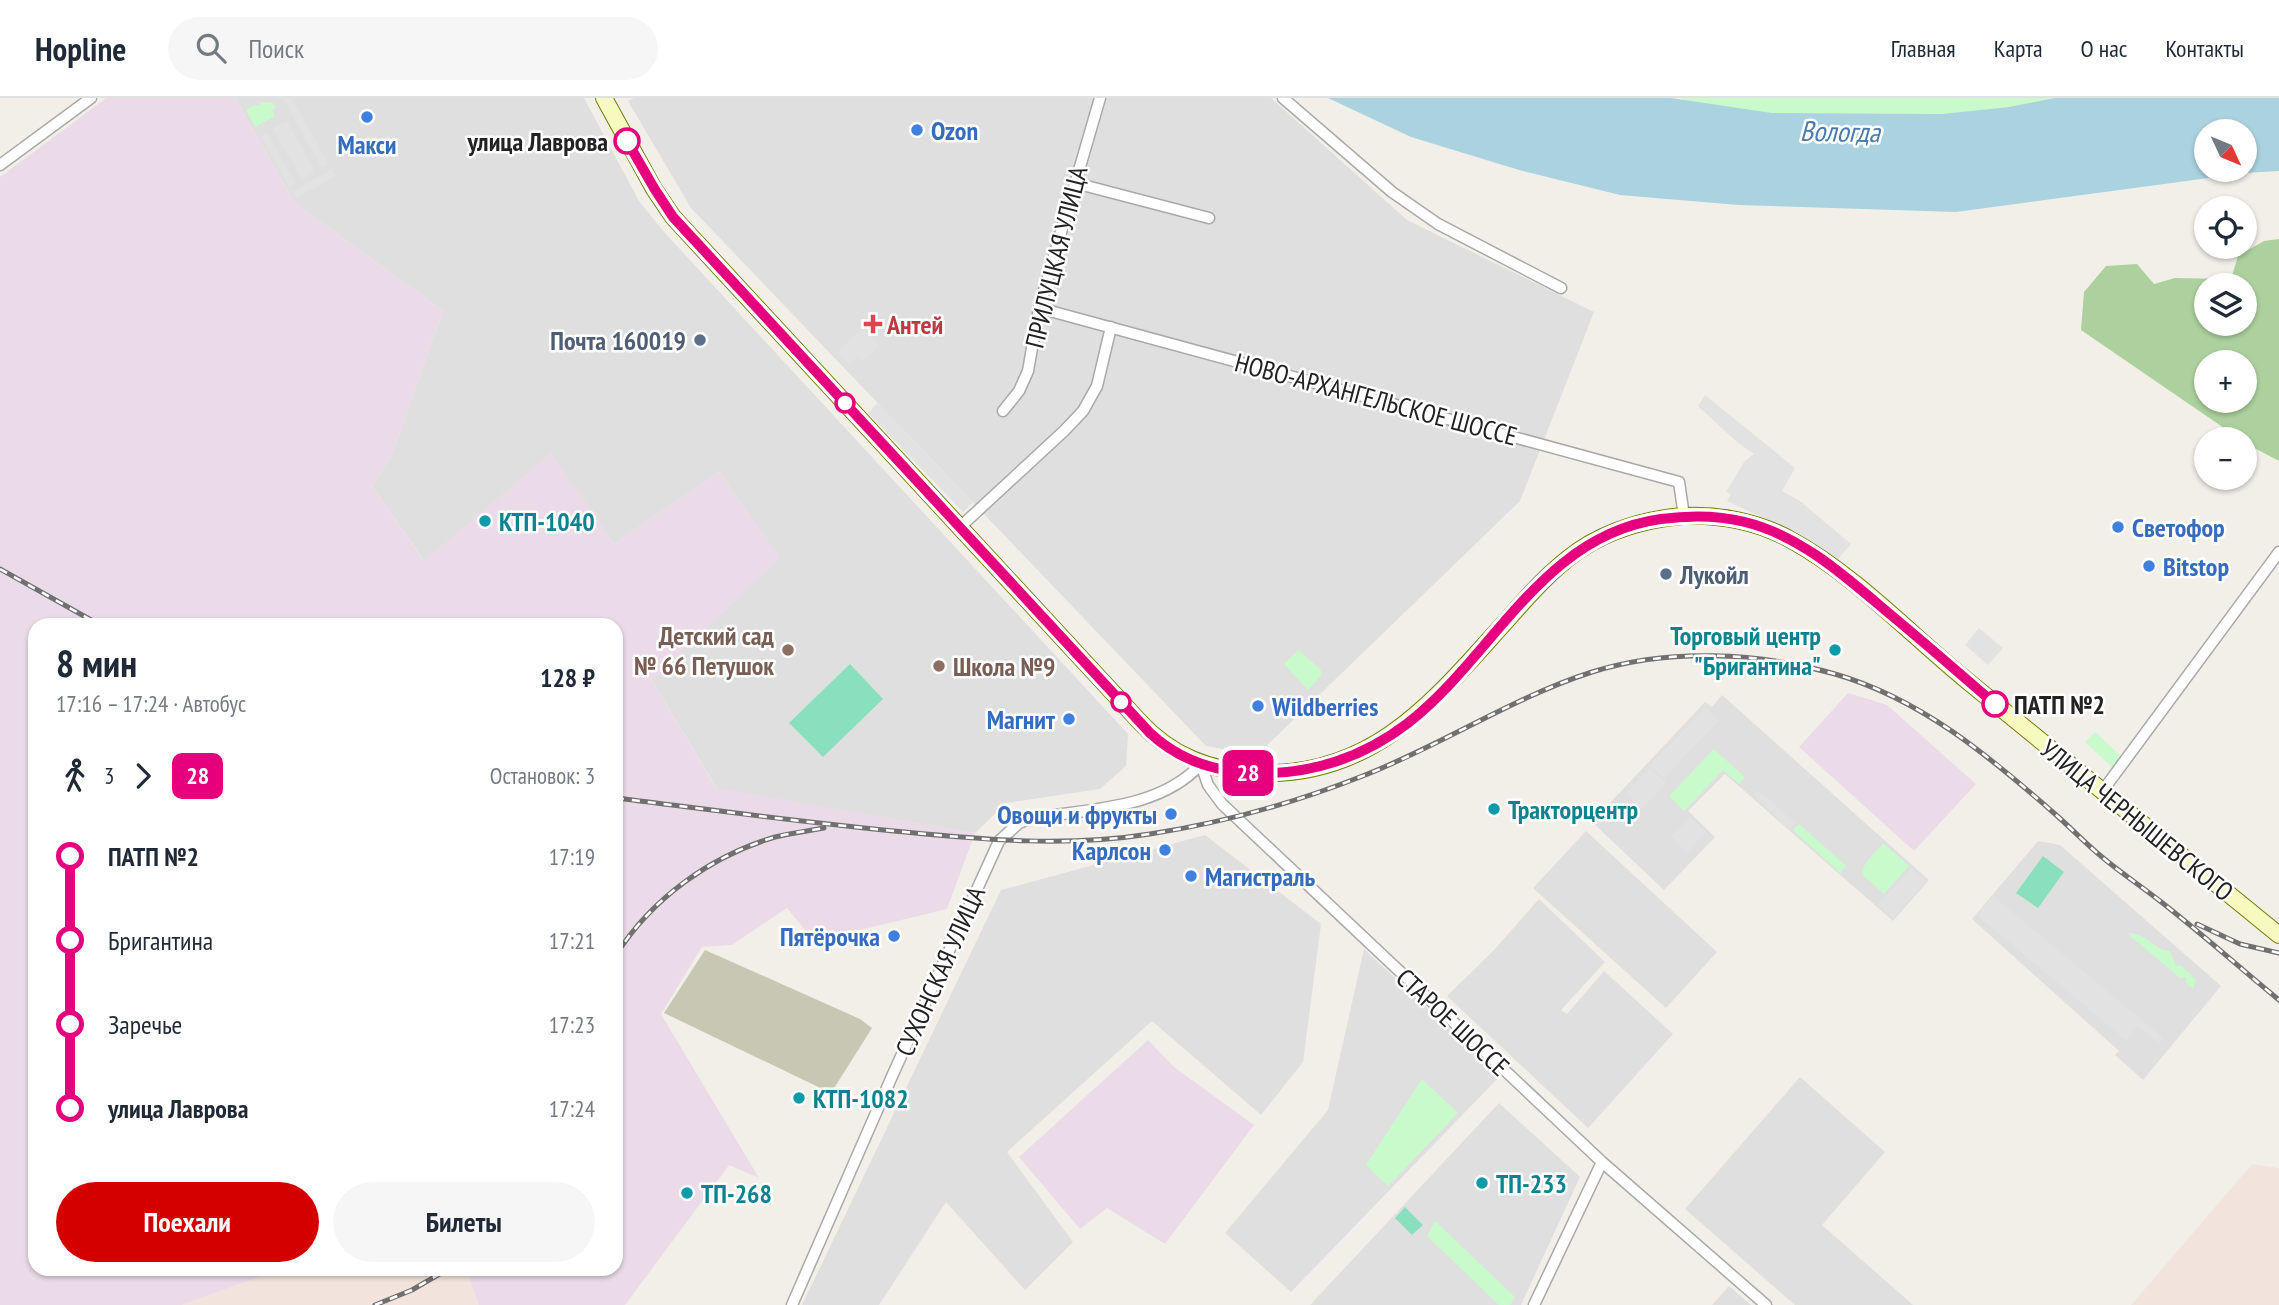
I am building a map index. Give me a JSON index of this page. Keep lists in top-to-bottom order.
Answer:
{
  "streets": {
    "main road": ["УЛИЦА ЧЕРНЫШЕВСКОГО"],
    "street": [
      "ПРИЛУЦКАЯ УЛИЦА",
      "НОВО-АРХАНГЕЛЬСКОЕ ШОССЕ",
      "СУХОНСКАЯ УЛИЦА",
      "СТАРОЕ ШОССЕ"
    ]
  },
  "crossings": [
    ["ПРИЛУЦКАЯ УЛИЦА", "НОВО-АРХАНГЕЛЬСКОЕ ШОССЕ"],
    ["НОВО-АРХАНГЕЛЬСКОЕ ШОССЕ", "УЛИЦА ЧЕРНЫШЕВСКОГО"],
    ["УЛИЦА ЧЕРНЫШЕВСКОГО", "СУХОНСКАЯ УЛИЦА"],
    ["УЛИЦА ЧЕРНЫШЕВСКОГО", "СТАРОЕ ШОССЕ"],
    ["СУХОНСКАЯ УЛИЦА", "СТАРОЕ ШОССЕ"]
  ],
  "water": ["Вологда"],
  "places": {
    "other": [
      "Макси",
      "Ozon",
      "улица Лаврова",
      "Почта 160019",
      "КТП-1040",
      "Светофор",
      "Bitstop",
      "Лукойл",
      "Детский сад № 66 Петушок",
      "Торговый центр \"Бригантина\"",
      "Школа №9",
      "ПАТП №2",
      "Wildberries",
      "Магнит",
      "Тракторцентр",
      "Овощи и фрукты",
      "Карлсон",
      "Магистраль",
      "Пятёрочка",
      "КТП-1082",
      "ТП-233",
      "ТП-268"
    ],
    "health": ["Антей"]
  },
  "lines": ["bus line 28"],
  "north": "bottom right",
  "page": {
    "header": "Hopline",
    "search": "Поиск",
    "nav": [
      "Главная",
      "Карта",
      "О нас",
      "Контакты"
    ],
    "on_map": "28",
    "map_buttons": ["+", "−"],
    "heading": ["8 мин", "17:16 – 17:24 · Автобус", "128 ₽"],
    "legs": ["3", "28", "Остановок: 3"],
    "list": [
      {
        "name": "ПАТП №2",
        "value": "17:19"
      },
      {
        "name": "Бригантина",
        "value": "17:21"
      },
      {
        "name": "Заречье",
        "value": "17:23"
      },
      {
        "name": "улица Лаврова",
        "value": "17:24"
      }
    ],
    "buttons": ["Поехали", "Билеты"]
  }
}
